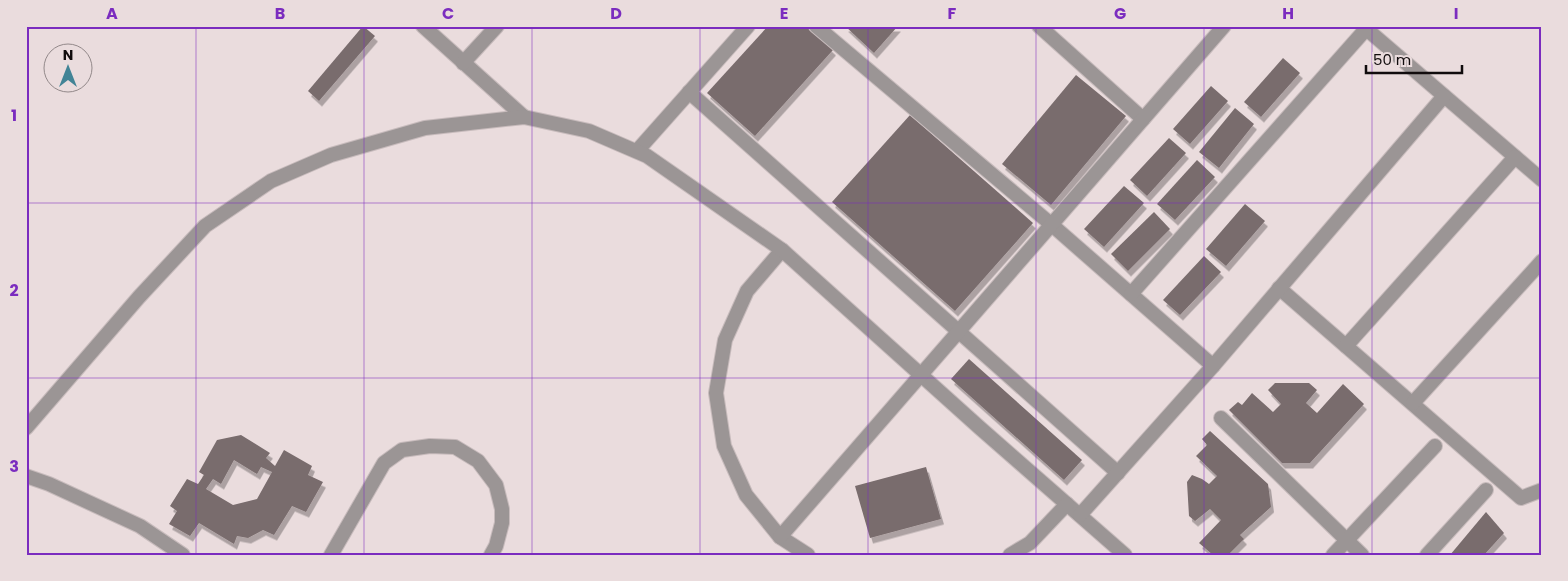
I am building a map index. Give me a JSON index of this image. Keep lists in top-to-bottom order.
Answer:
{
  "scale_bar": "50 m",
  "north": "top",
  "grid": {
    "columns": [
      "A",
      "B",
      "C",
      "D",
      "E",
      "F",
      "G",
      "H",
      "I"
    ],
    "rows": ["1", "2", "3"]
  }
}
